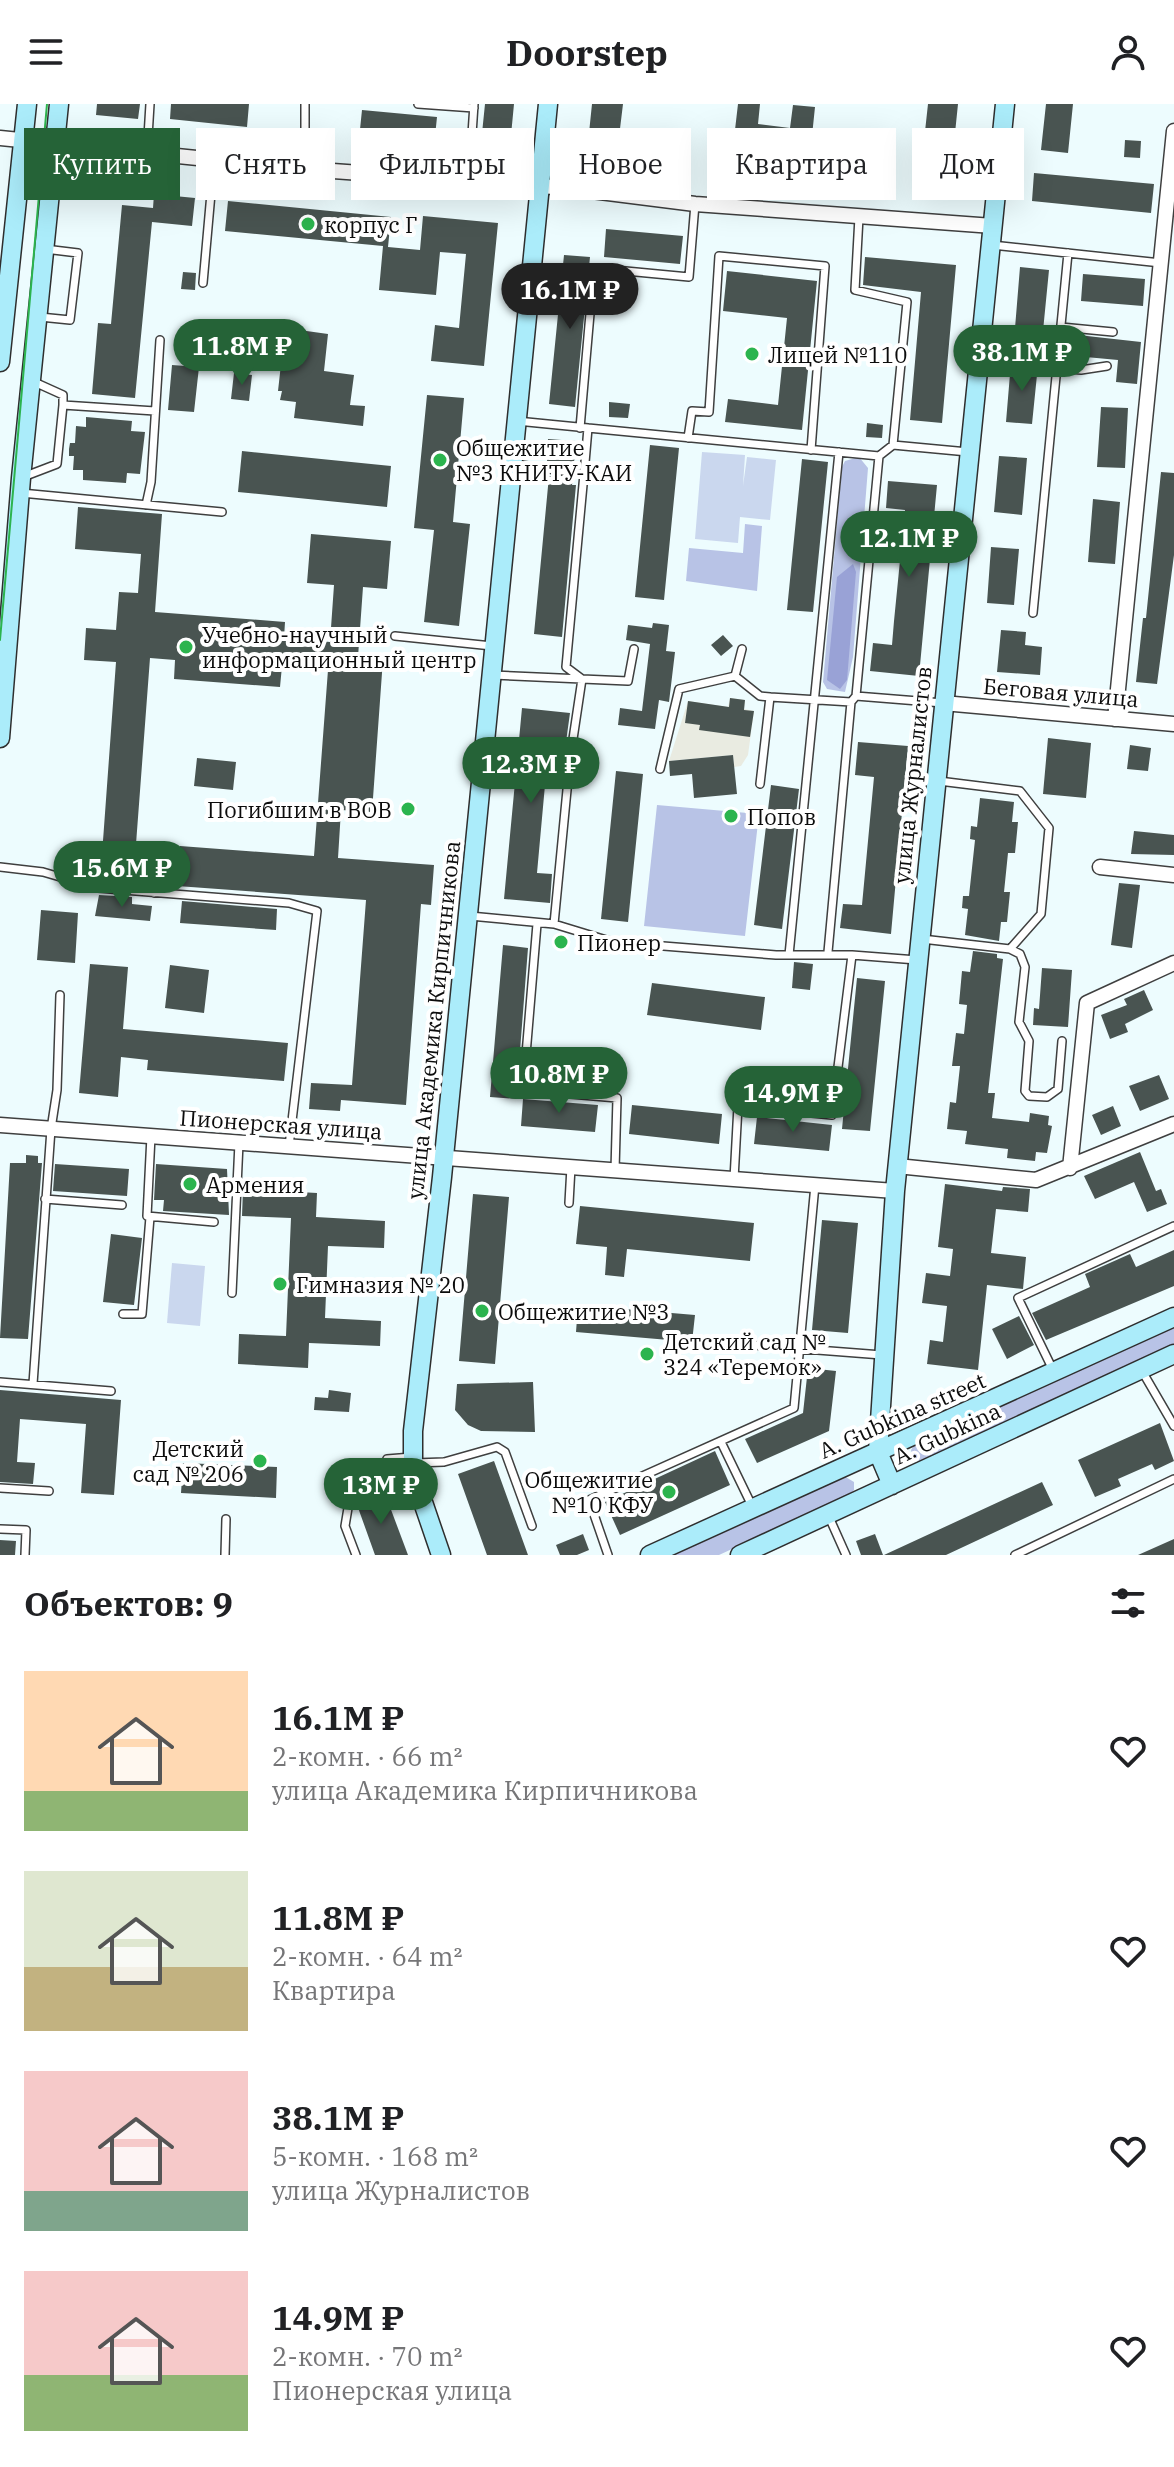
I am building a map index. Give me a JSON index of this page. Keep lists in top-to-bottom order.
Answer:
{
  "streets": {
    "street": [
      "Беговая улица",
      "улица Журналистов",
      "улица Академика Кирпичникова",
      "Пионерская улица",
      "A. Gubkina street",
      "A. Gubkina"
    ]
  },
  "crossings": [
    ["Беговая улица", "улица Журналистов"],
    ["улица Журналистов", "Пионерская улица"],
    ["улица Журналистов", "A. Gubkina street"],
    ["улица Академика Кирпичникова", "Пионерская улица"]
  ],
  "places": [
    "корпус Г",
    "Лицей №110",
    "Общежитие №3 КНИТУ-КАИ",
    "Учебно-научный информационный центр",
    "Погибшим в ВОВ",
    "Попов",
    "Пионер",
    "Армения",
    "Гимназия № 20",
    "Общежитие №3",
    "Детский сад № 324 «Теремок»",
    "Детский сад № 206",
    "Общежитие №10 КФУ"
  ],
  "page": {
    "header": "Doorstep",
    "chip": [
      "Купить",
      "Снять",
      "Фильтры",
      "Новое",
      "Квартира",
      "Дом"
    ],
    "price": [
      "16.1M ₽",
      "11.8M ₽",
      "38.1M ₽",
      "12.1M ₽",
      "12.3M ₽",
      "15.6M ₽",
      "10.8M ₽",
      "14.9M ₽",
      "13M ₽"
    ],
    "heading": "Объектов: 9",
    "list": [
      {
        "name": "16.1M ₽",
        "note": "2-комн. · 66 m² · улица Академика Кирпичникова"
      },
      {
        "name": "11.8M ₽",
        "note": "2-комн. · 64 m² · Квартира"
      },
      {
        "name": "38.1M ₽",
        "note": "5-комн. · 168 m² · улица Журналистов"
      },
      {
        "name": "14.9M ₽",
        "note": "2-комн. · 70 m² · Пионерская улица"
      }
    ]
  }
}
